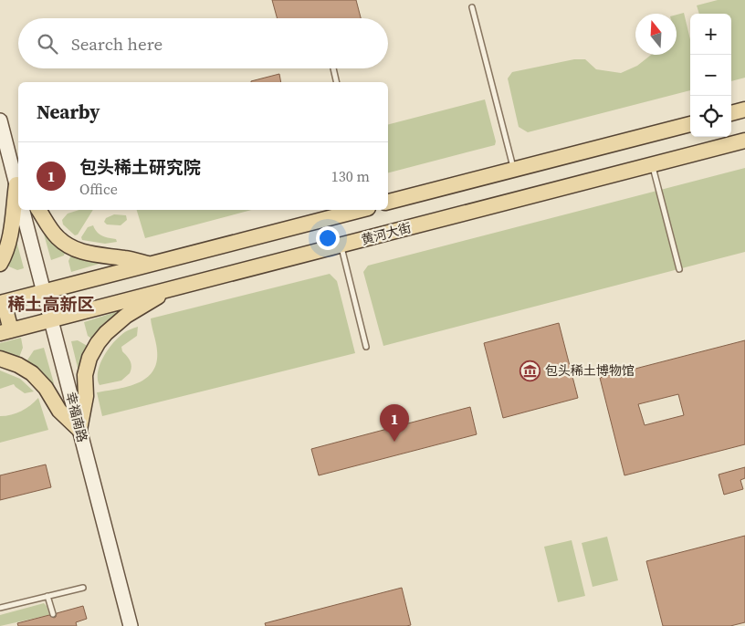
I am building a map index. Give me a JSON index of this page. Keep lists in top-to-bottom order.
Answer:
{
  "streets": {
    "main road": ["黄河大街", "幸福南路"]
  },
  "crossings": [
    ["黄河大街", "幸福南路"]
  ],
  "districts": ["稀土高新区"],
  "places": {
    "museum": ["包头稀土博物馆"]
  },
  "north": "top",
  "page": {
    "map_buttons": ["+", "−"],
    "search": "Search here",
    "heading": "Nearby",
    "list": [
      {
        "mark": "1",
        "name": "包头稀土研究院",
        "note": "Office",
        "value": "130 m"
      }
    ],
    "pins": "1"
  }
}
